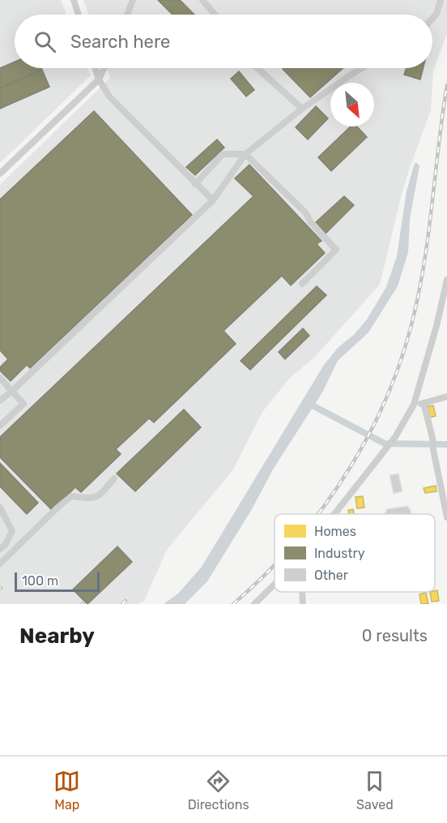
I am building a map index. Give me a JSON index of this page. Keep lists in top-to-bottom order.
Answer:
{
  "legend": ["Homes", "Industry", "Other"],
  "scale_bar": "100 m",
  "north": "bottom right",
  "page": {
    "search": "Search here",
    "scale": "100 m",
    "heading": ["Nearby", "0 results"],
    "nav": ["Map", "Directions", "Saved"]
  }
}
